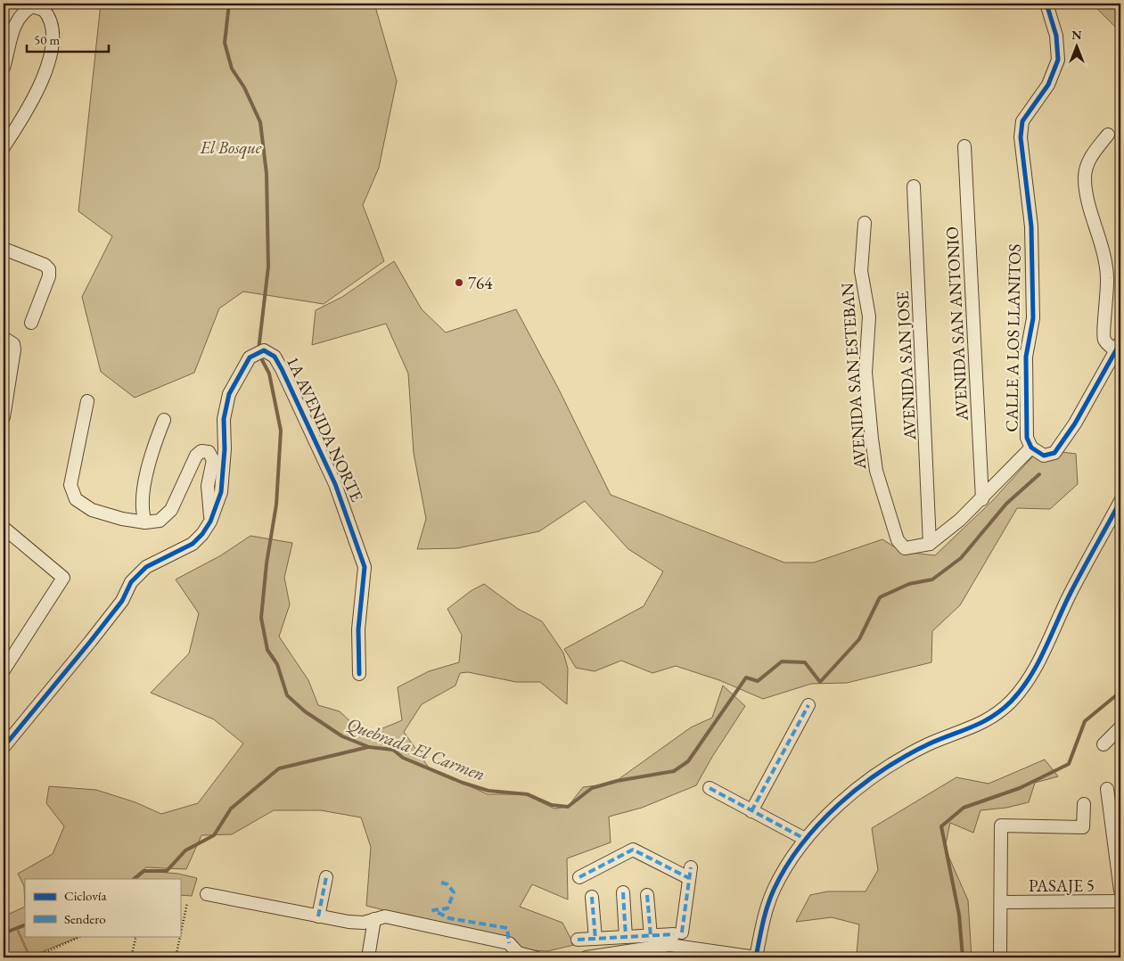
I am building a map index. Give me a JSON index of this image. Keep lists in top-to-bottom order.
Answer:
{
  "streets": {
    "street": [
      "AVENIDA SAN ANTONIO",
      "CALLE A LOS LLANITOS",
      "AVENIDA SAN JOSE",
      "AVENIDA SAN ESTEBAN",
      "1A AVENIDA NORTE",
      "PASAJE 5"
    ]
  },
  "crossings": [
    ["AVENIDA SAN JOSE", "AVENIDA SAN ESTEBAN"]
  ],
  "water": ["Quebrada El Carmen"],
  "parks": ["El Bosque"],
  "places": ["764"],
  "legend": ["Ciclovía", "Sendero"],
  "scale_bar": "50 m",
  "north": "top"
}
